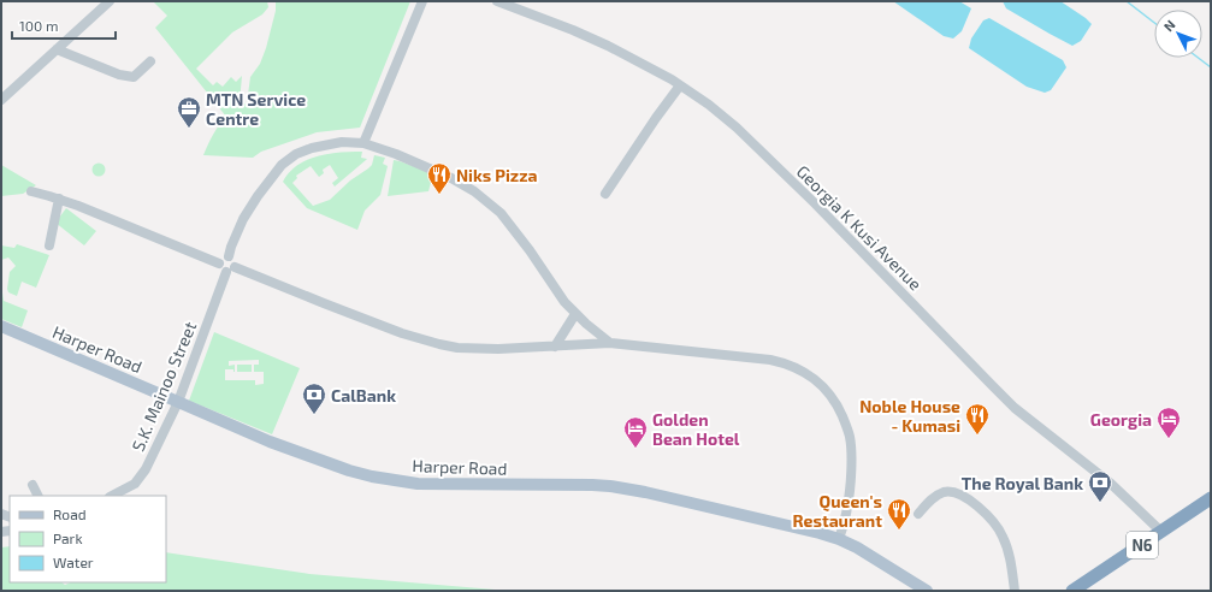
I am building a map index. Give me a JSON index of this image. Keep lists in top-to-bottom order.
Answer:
{
  "streets": {
    "highway": ["N6"],
    "main road": ["Harper Road"],
    "street": ["Georgia K Kusi Avenue", "S.K. Mainoo Street"]
  },
  "crossings": [
    ["Georgia K Kusi Avenue", "N6"],
    ["Harper Road", "S.K. Mainoo Street"]
  ],
  "places": {
    "office": ["MTN Service Centre"],
    "restaurant": ["Niks Pizza", "Noble House - Kumasi", "Queen's Restaurant"],
    "bank": ["CalBank", "The Royal Bank"],
    "hotel": ["Georgia", "Golden Bean Hotel"]
  },
  "legend": ["Road", "Park", "Water"],
  "scale_bar": "100 m",
  "north": "top left"
}
